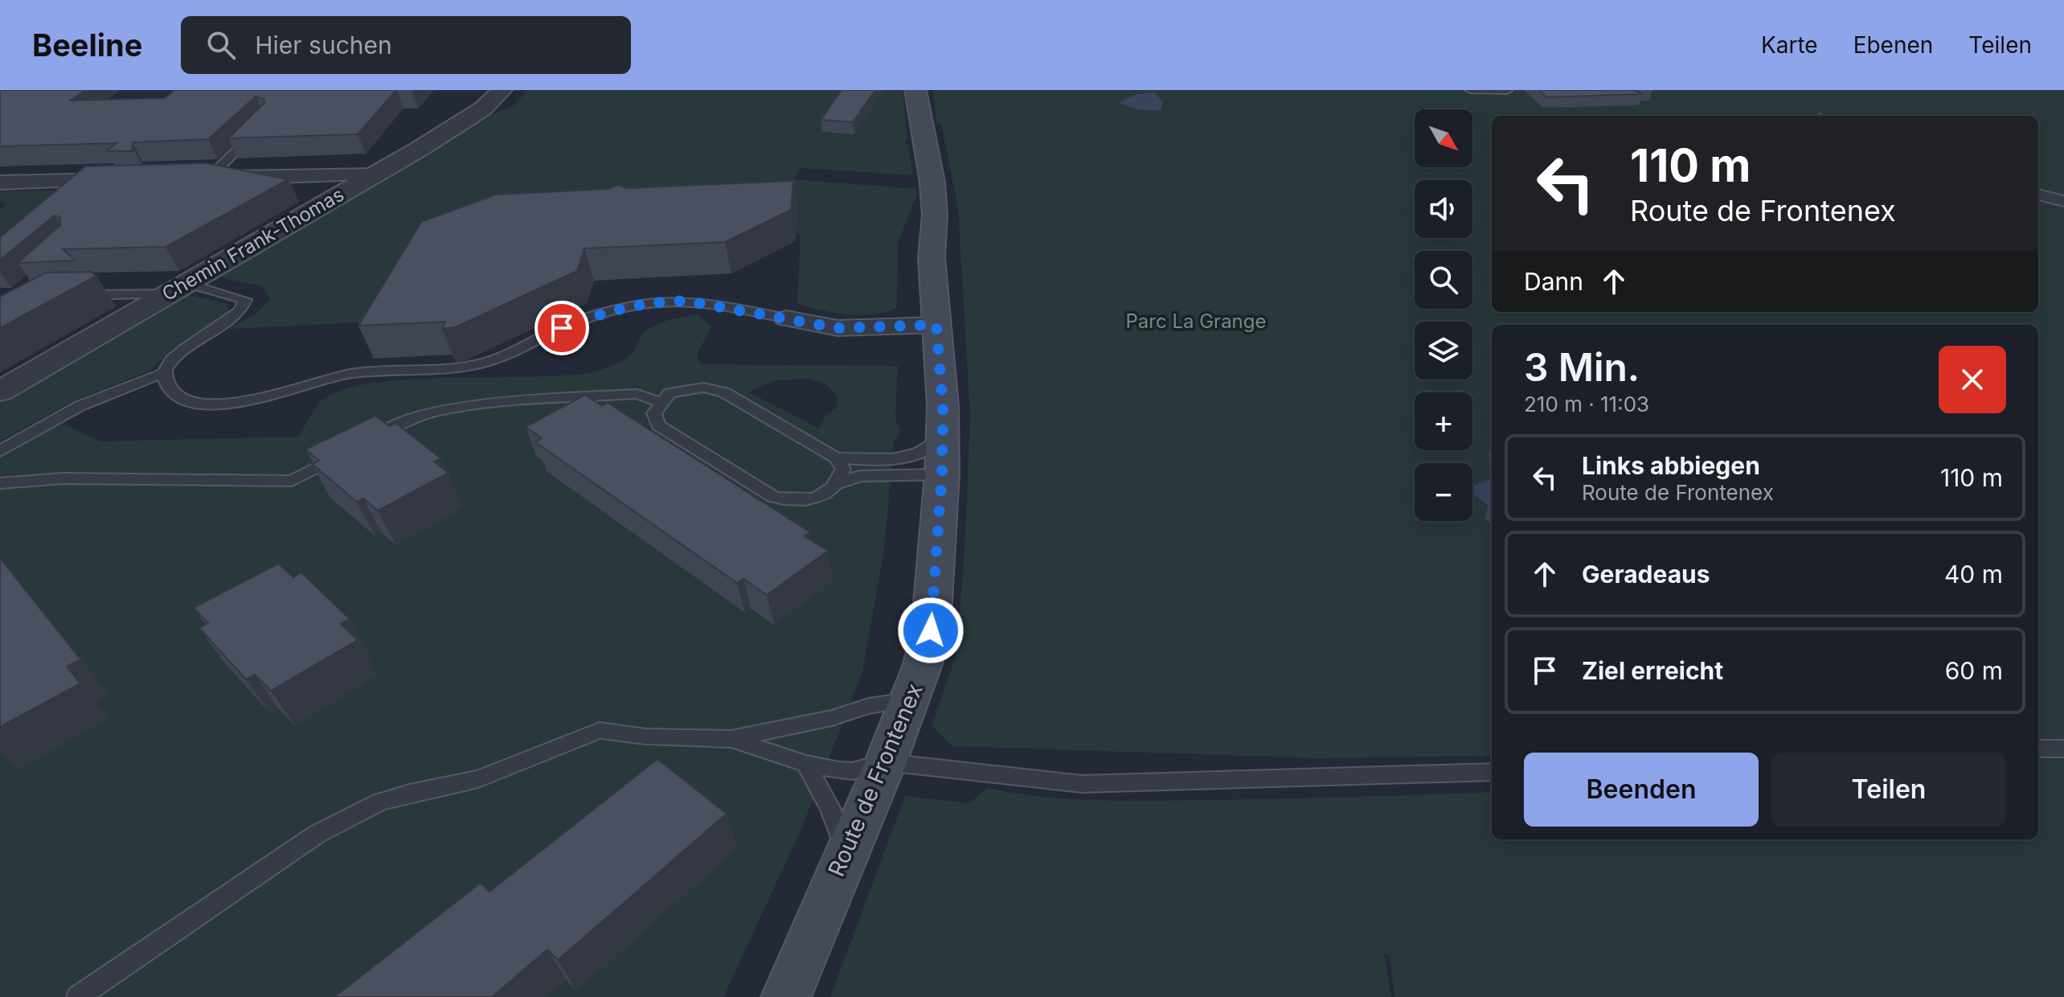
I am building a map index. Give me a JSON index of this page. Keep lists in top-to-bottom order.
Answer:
{
  "streets": {
    "main road": ["Route de Frontenex"],
    "street": ["Chemin Frank-Thomas"]
  },
  "parks": ["Parc La Grange"],
  "north": "bottom right",
  "page": {
    "header": "Beeline",
    "search": "Hier suchen",
    "nav": ["Karte", "Ebenen", "Teilen"],
    "map_buttons": ["+", "−"],
    "turn": ["110 m", "Route de Frontenex"],
    "then": "Dann",
    "heading": ["3 Min.", "210 m · 11:03"],
    "list": [
      {
        "name": "Links abbiegen",
        "note": "Route de Frontenex",
        "value": "110 m"
      },
      {
        "name": "Geradeaus",
        "value": "40 m"
      },
      {
        "name": "Ziel erreicht",
        "value": "60 m"
      }
    ],
    "buttons": ["Beenden", "Teilen"]
  }
}
